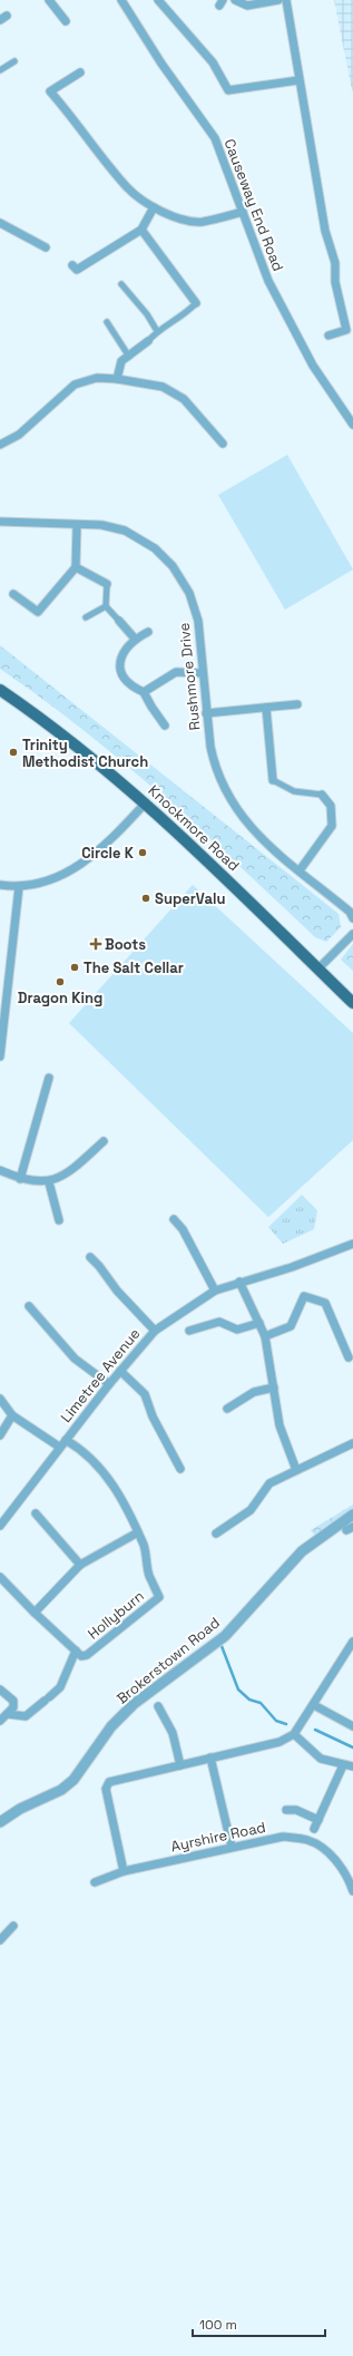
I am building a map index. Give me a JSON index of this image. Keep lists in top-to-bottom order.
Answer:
{
  "streets": {
    "main road": ["Knockmore Road"],
    "street": [
      "Causeway End Road",
      "Rushmore Drive",
      "Limetree Avenue",
      "Hollyburn",
      "Brokerstown Road",
      "Ayrshire Road"
    ]
  },
  "crossings": [
    ["Limetree Avenue", "Hollyburn"]
  ],
  "places": {
    "other": [
      "Trinity Methodist Church",
      "Circle K",
      "SuperValu",
      "The Salt Cellar",
      "Dragon King"
    ],
    "health": ["Boots"]
  },
  "scale_bar": "100 m"
}
